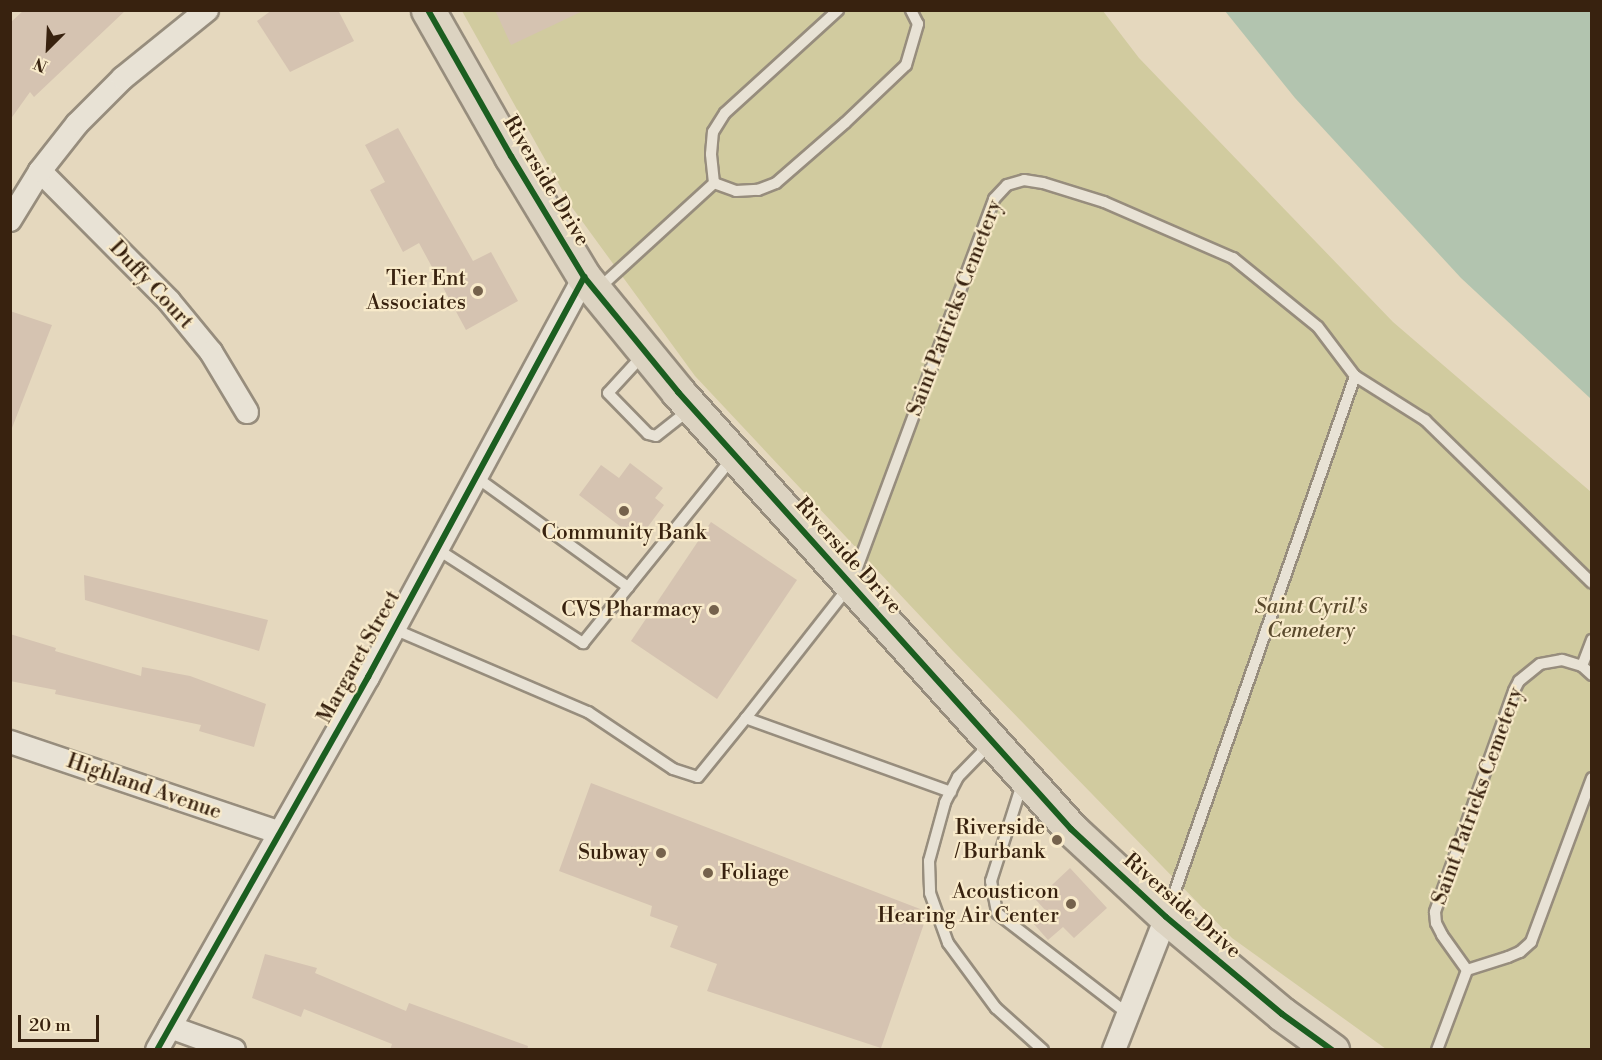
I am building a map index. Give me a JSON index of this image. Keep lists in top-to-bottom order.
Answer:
{
  "streets": {
    "main road": ["Riverside Drive"],
    "street": ["Duffy Court", "Margaret Street", "Highland Avenue"],
    "lane": ["Saint Patricks Cemetery"]
  },
  "crossings": [
    ["Riverside Drive", "Saint Patricks Cemetery"],
    ["Riverside Drive", "Margaret Street"],
    ["Saint Patricks Cemetery", "Margaret Street"],
    ["Margaret Street", "Highland Avenue"]
  ],
  "parks": ["Saint Cyril's Cemetery"],
  "places": [
    "Tier Ent Associates",
    "Community Bank",
    "CVS Pharmacy",
    "Riverside / Burbank",
    "Subway",
    "Foliage",
    "Acousticon Hearing Air Center"
  ],
  "scale_bar": "20 m",
  "north": "bottom left"
}
